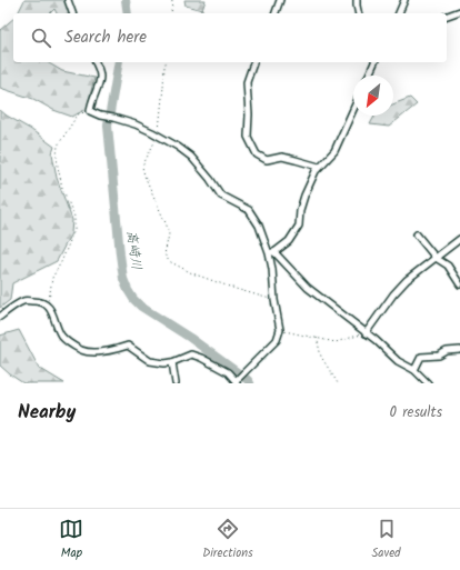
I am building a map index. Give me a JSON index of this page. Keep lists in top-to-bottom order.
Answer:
{
  "water": ["高崎川"],
  "north": "bottom left",
  "page": {
    "search": "Search here",
    "heading": ["Nearby", "0 results"],
    "nav": ["Map", "Directions", "Saved"]
  }
}
